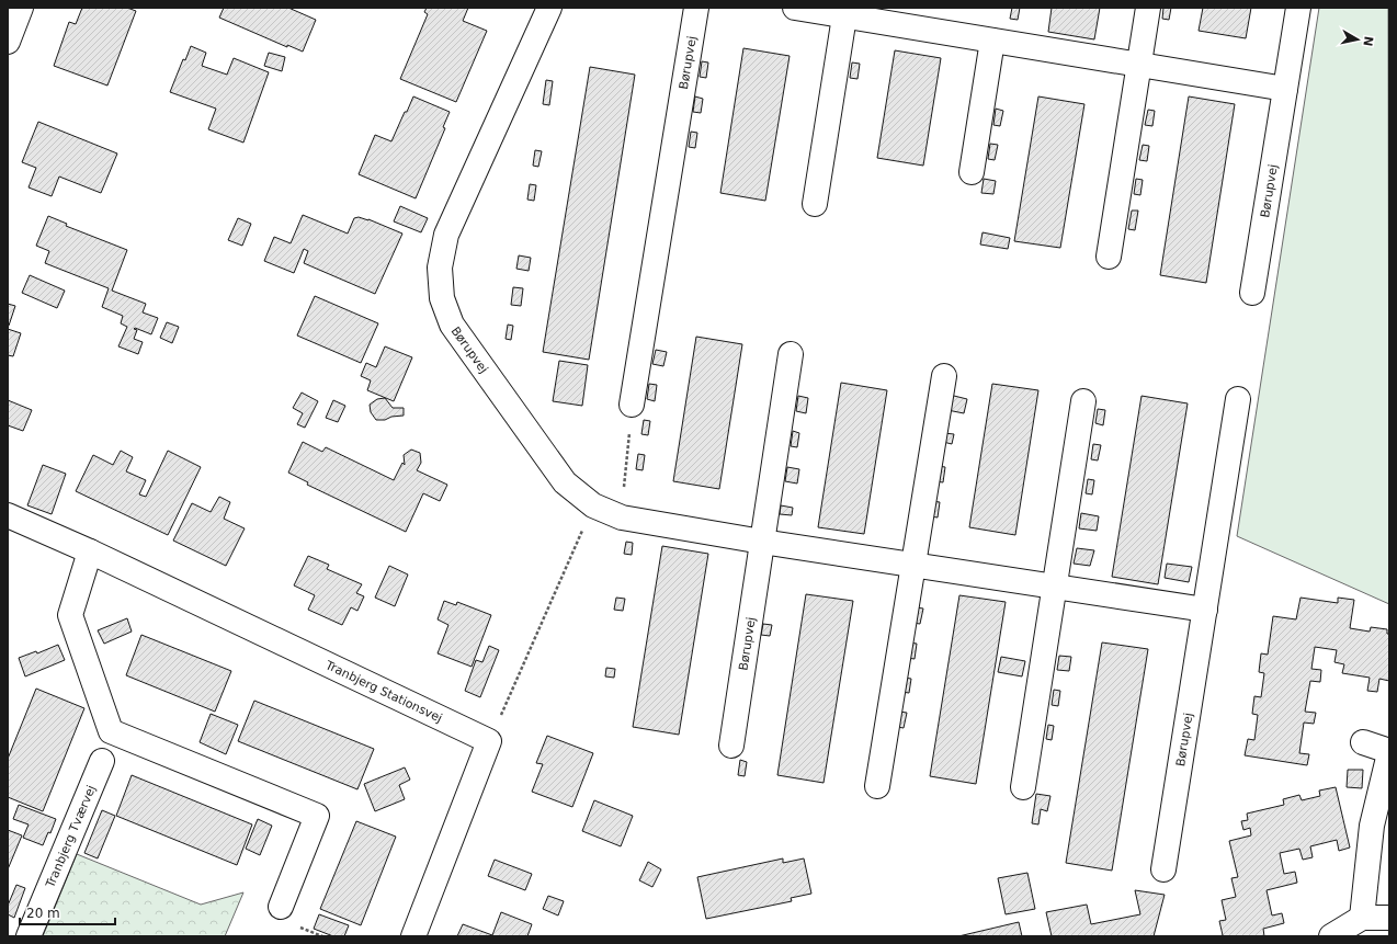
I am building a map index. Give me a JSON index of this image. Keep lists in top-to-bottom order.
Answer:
{
  "streets": {
    "street": ["Børupvej", "Tranbjerg Stationsvej", "Tranbjerg Tværvej"]
  },
  "scale_bar": "20 m",
  "north": "right"
}
